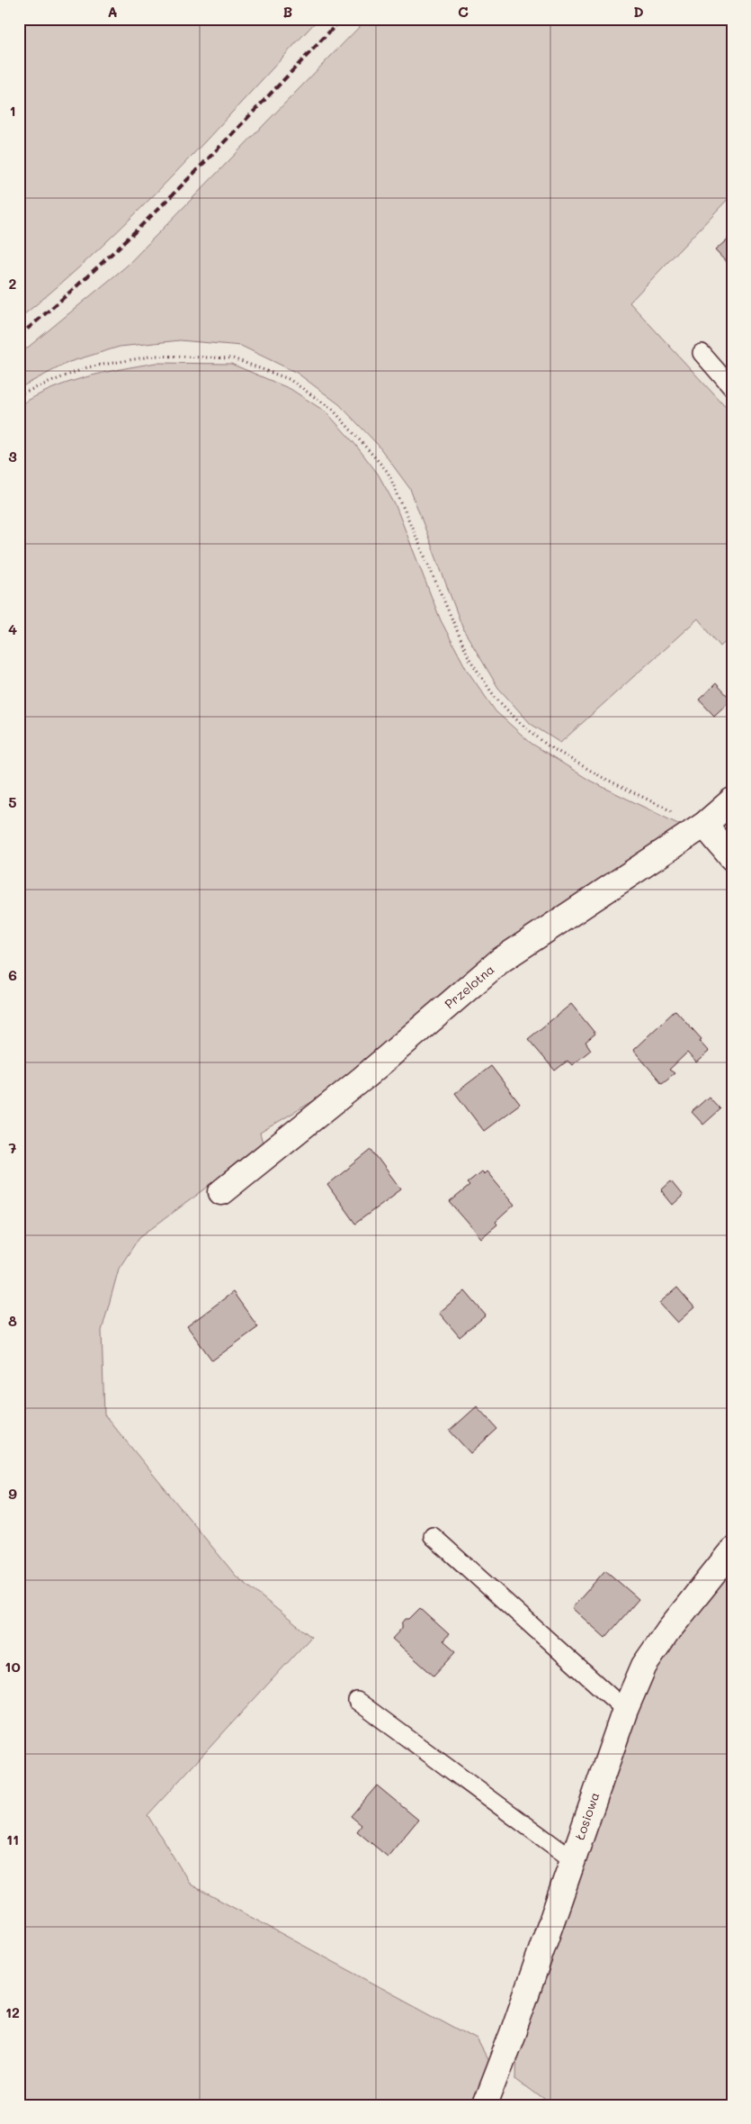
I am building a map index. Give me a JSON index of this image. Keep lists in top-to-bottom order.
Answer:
{
  "streets": {
    "street": ["Przelotna", "Łosiowa"]
  },
  "grid": {
    "columns": [
      "A",
      "B",
      "C",
      "D"
    ],
    "rows": [
      "1",
      "2",
      "3",
      "4",
      "5",
      "6",
      "7",
      "8",
      "9",
      "10",
      "11",
      "12"
    ]
  }
}
